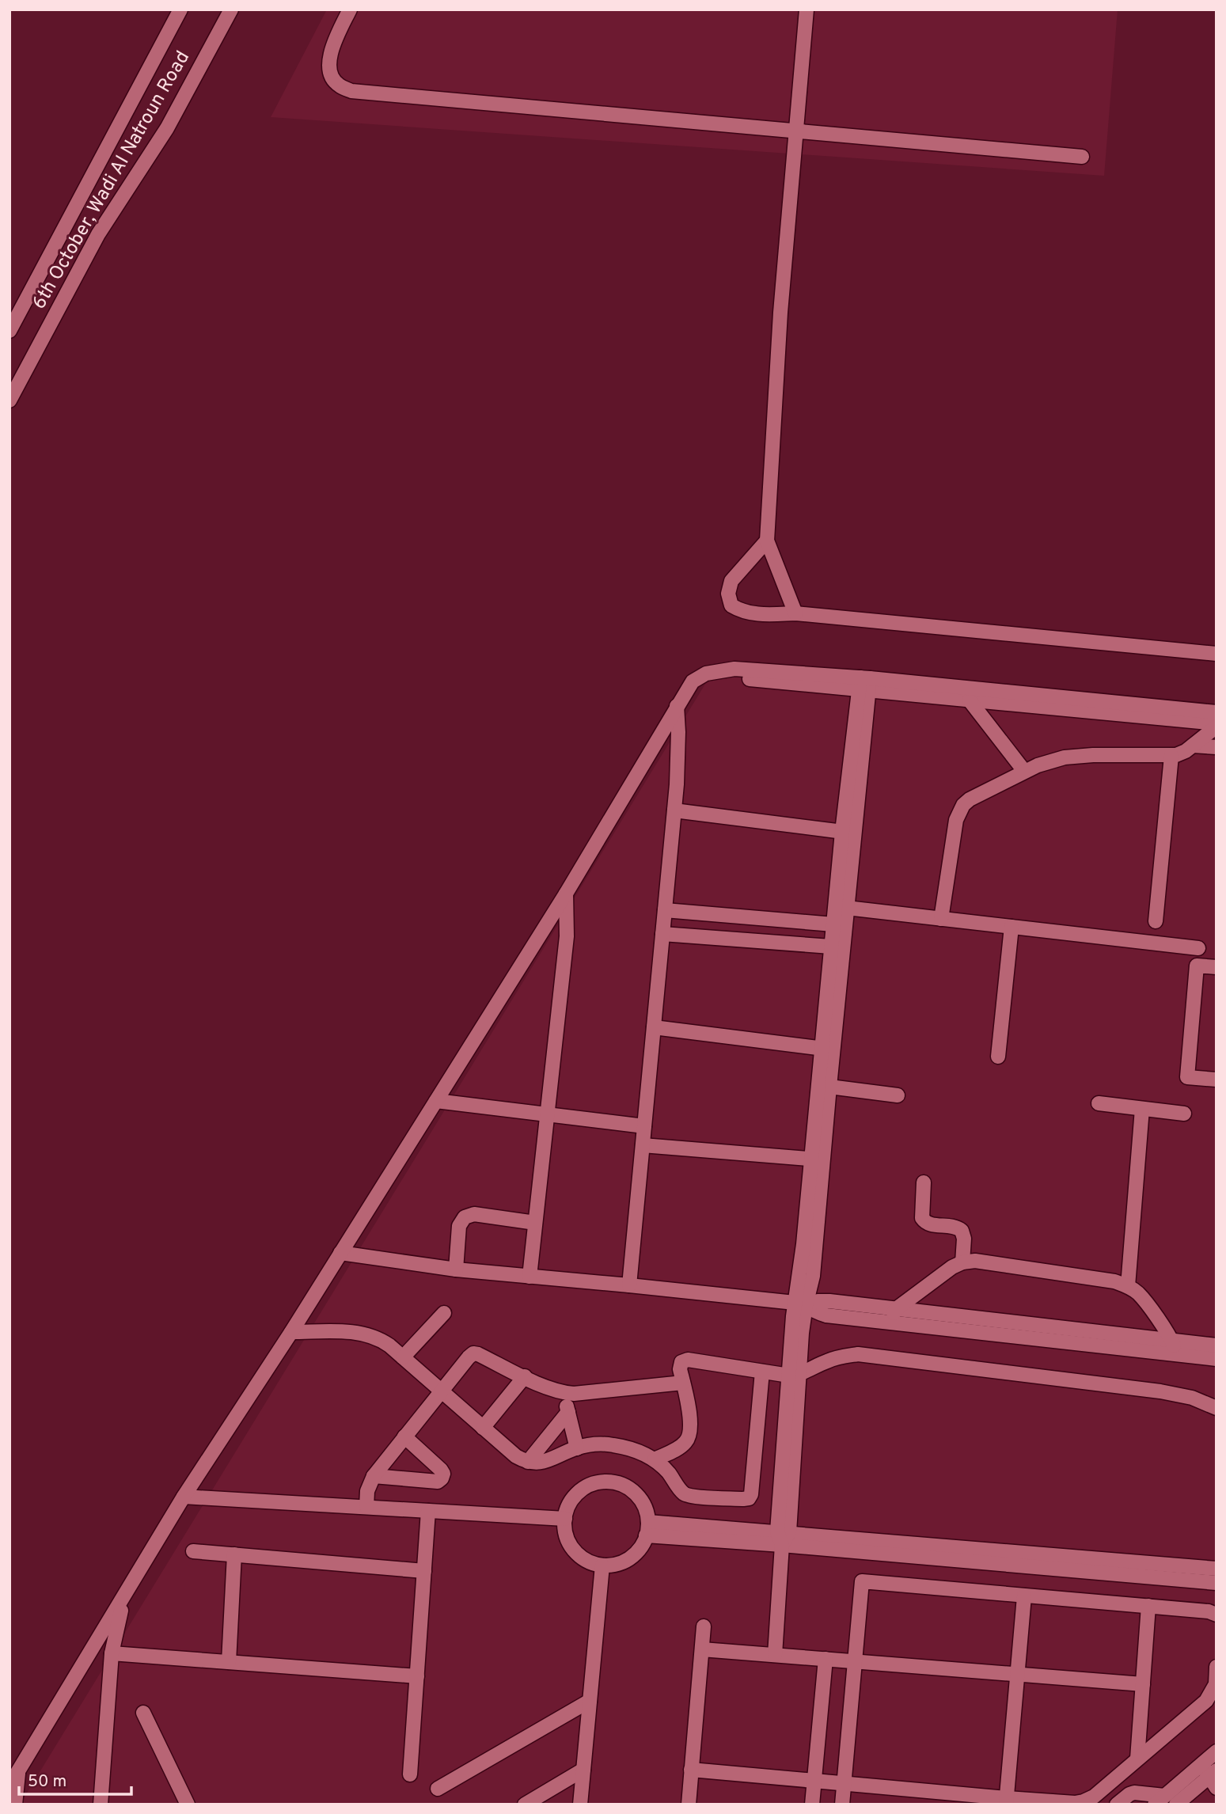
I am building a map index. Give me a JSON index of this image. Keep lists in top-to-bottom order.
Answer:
{
  "streets": {
    "street": ["6th October, Wadi Al Natroun Road"]
  },
  "scale_bar": "50 m"
}
